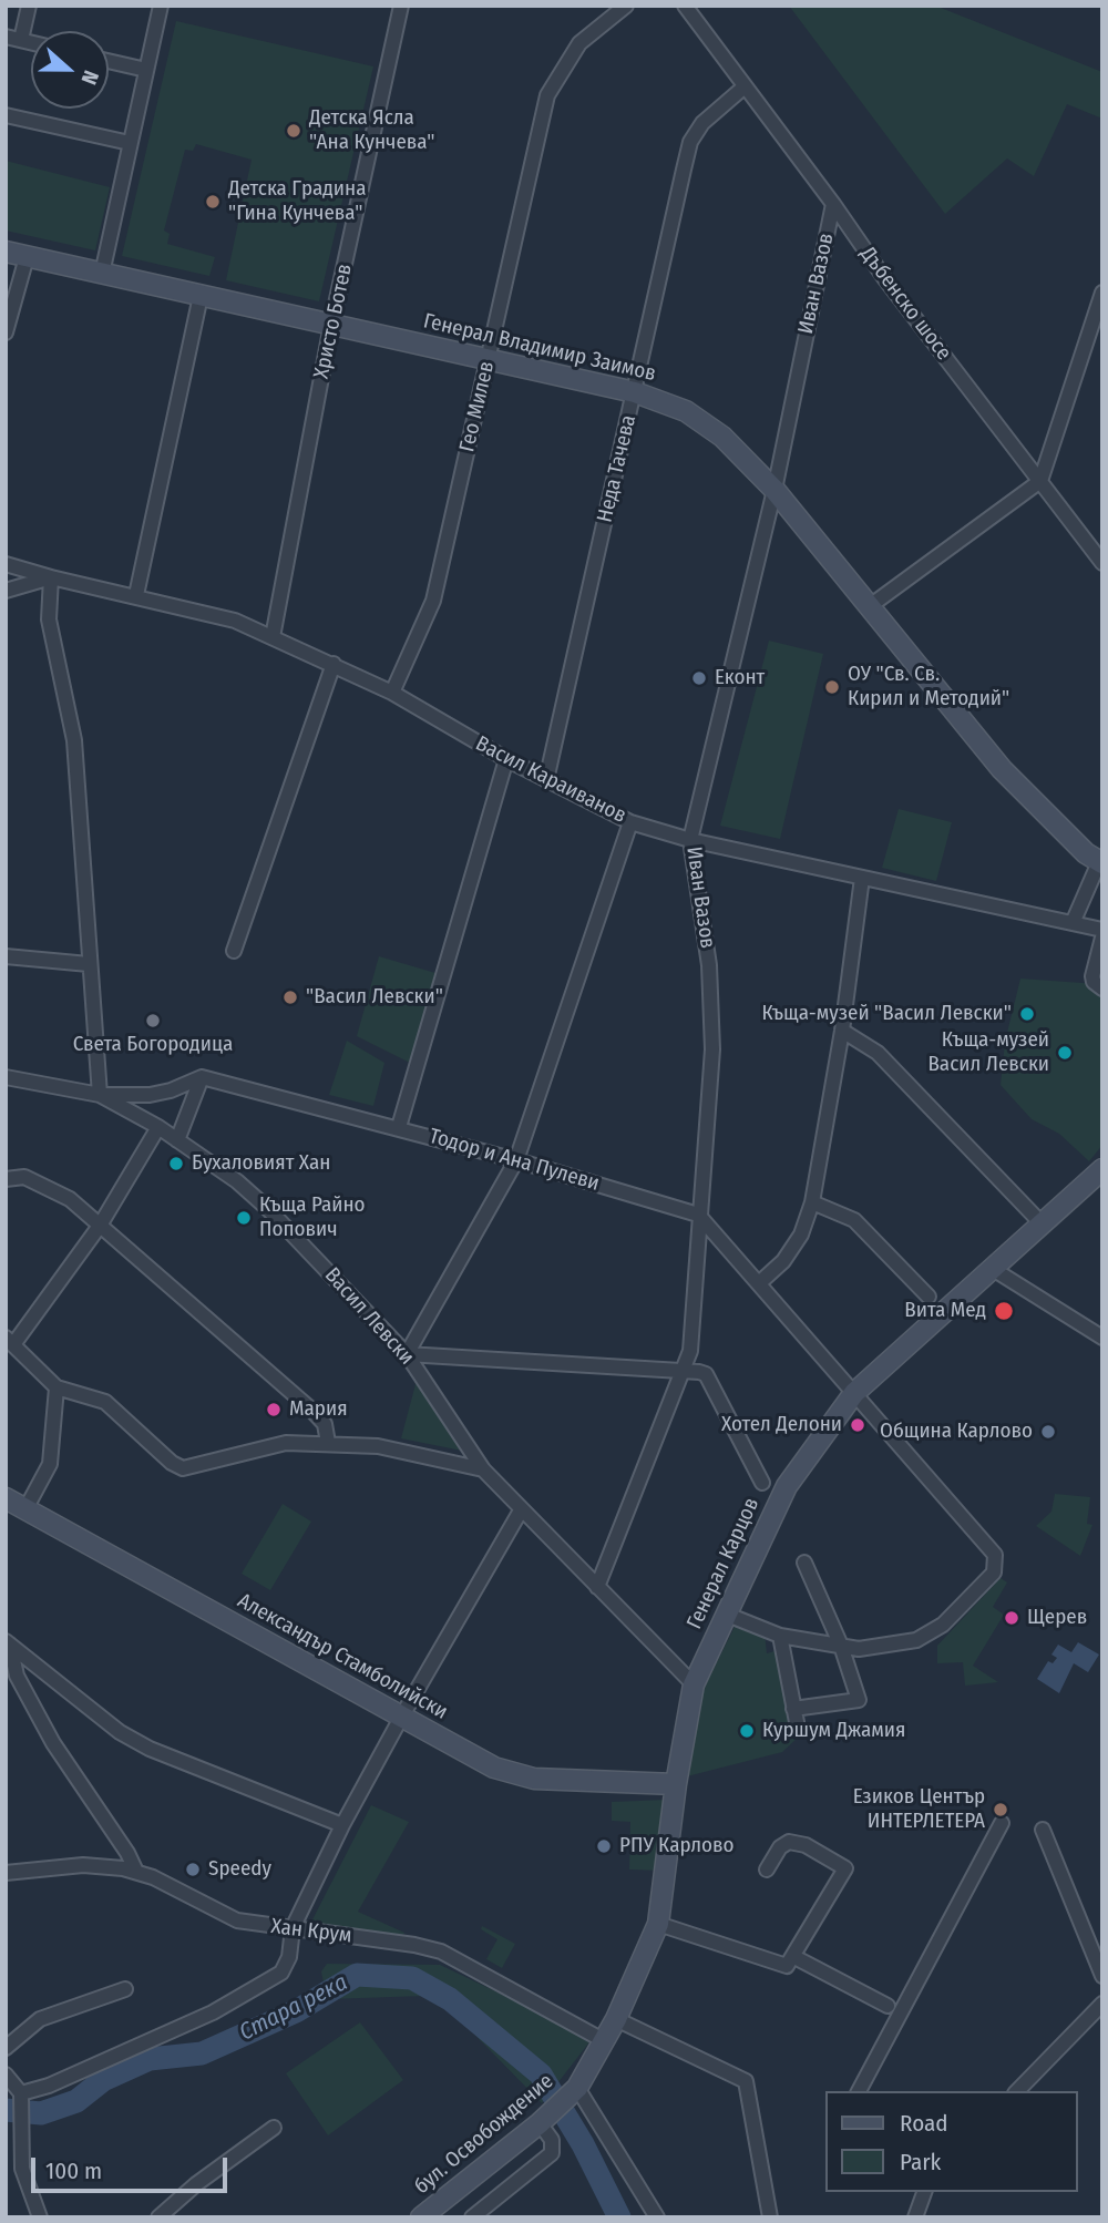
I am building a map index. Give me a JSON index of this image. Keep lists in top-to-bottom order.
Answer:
{
  "streets": {
    "street": [
      "Иван Вазов",
      "Дъбенско шосе",
      "Христо Ботев",
      "Генерал Владимир Заимов",
      "Гео Милев",
      "Неда Тачева",
      "Васил Караиванов",
      "Тодор и Ана Пулеви",
      "Васил Левски",
      "Генерал Карцов",
      "Александър Стамболийски",
      "Хан Крум",
      "бул. Освобождение"
    ]
  },
  "crossings": [
    ["Иван Вазов", "Дъбенско шосе"],
    ["Иван Вазов", "Генерал Владимир Заимов"],
    ["Иван Вазов", "Васил Караиванов"],
    ["Иван Вазов", "Тодор и Ана Пулеви"],
    ["Иван Вазов", "Васил Левски"],
    ["Дъбенско шосе", "Неда Тачева"],
    ["Христо Ботев", "Генерал Владимир Заимов"],
    ["Христо Ботев", "Васил Караиванов"],
    ["Генерал Владимир Заимов", "Гео Милев"],
    ["Генерал Владимир Заимов", "Неда Тачева"],
    ["Гео Милев", "Васил Караиванов"],
    ["Неда Тачева", "Васил Караиванов"],
    ["Васил Левски", "Генерал Карцов"],
    ["Генерал Карцов", "Александър Стамболийски"],
    ["Генерал Карцов", "Хан Крум"],
    ["Генерал Карцов", "бул. Освобождение"]
  ],
  "water": ["Стара река"],
  "places": [
    "Детска Ясла \"Ана Кунчева\"",
    "Детска Градина \"Гина Кунчева\"",
    "Еконт",
    "ОУ \"Св. Св. Кирил и Методий\"",
    "\"Васил Левски\"",
    "Къща-музей \"Васил Левски\"",
    "Света Богородица",
    "Къща-музей Васил Левски",
    "Бухаловият Хан",
    "Къща Райно Попович",
    "Вита Мед",
    "Мария",
    "Хотел Делони",
    "Община Карлово",
    "Щерев",
    "Куршум Джамия",
    "Езиков Център ИНТЕРЛЕТЕРА",
    "РПУ Карлово",
    "Speedy"
  ],
  "legend": ["Road", "Park"],
  "scale_bar": "100 m",
  "north": "right"
}
